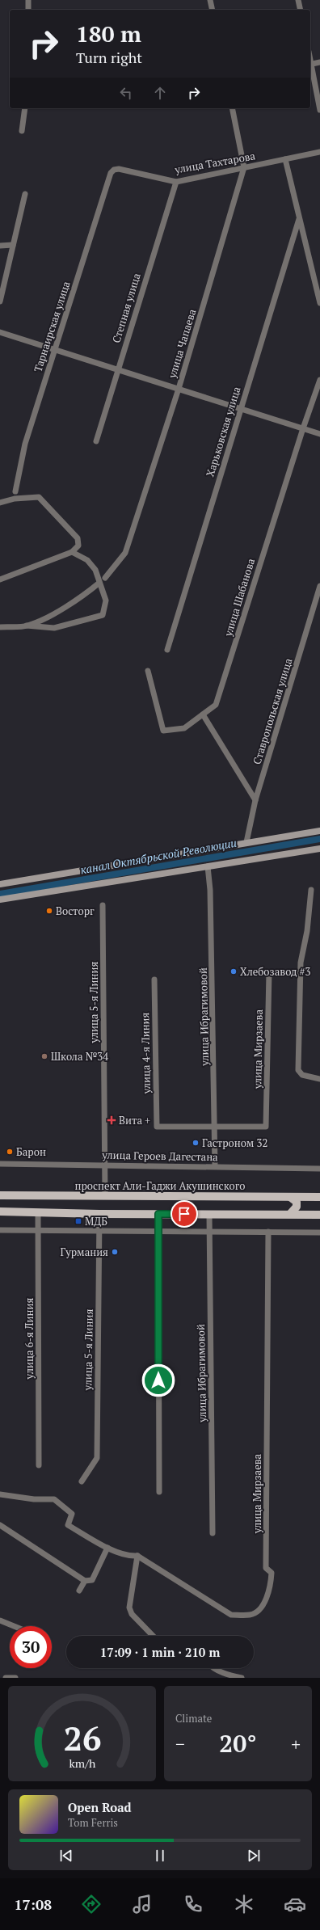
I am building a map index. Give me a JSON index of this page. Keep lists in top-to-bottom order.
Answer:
{
  "streets": {
    "main road": ["проспект Али-Гаджи Акушинского"],
    "street": [
      "улица Тахтарова",
      "Степная улица",
      "Тарнаирская улица",
      "улица Чапаева",
      "Харьковская улица",
      "улица Шабанова",
      "Ставропольская улица",
      "улица 5-я Линия",
      "улица Ибрагимовой",
      "улица Мирзаева",
      "улица 4-я Линия",
      "улица Героев Дагестана",
      "улица 6-я Линия"
    ]
  },
  "crossings": [
    ["улица Тахтарова", "Степная улица"],
    ["улица Тахтарова", "Тарнаирская улица"],
    ["улица Тахтарова", "улица Чапаева"],
    ["улица 5-я Линия", "улица Героев Дагестана"],
    ["улица 5-я Линия", "проспект Али-Гаджи Акушинского"],
    ["улица Ибрагимовой", "улица Мирзаева"],
    ["улица Ибрагимовой", "улица 4-я Линия"],
    ["улица Ибрагимовой", "улица Героев Дагестана"],
    ["улица Мирзаева", "улица 4-я Линия"]
  ],
  "water": ["канал Октябрьской Революции"],
  "places": {
    "other": [
      "Восторг",
      "Хлебозавод #3",
      "Школа №34",
      "Гастроном 32",
      "Барон",
      "Гурмания"
    ],
    "health": ["Вита +"],
    "transit": ["МДБ"]
  },
  "page": {
    "turn": ["180 m", "Turn right"],
    "limit": "30",
    "trip": "17:09 · 1 min · 210 m",
    "tile": "Climate",
    "heat": ["−", "20°", "+"],
    "song": ["Open Road", "Tom Ferris"],
    "tabs": "17:08",
    "gauge": ["26", "km/h"]
  }
}
